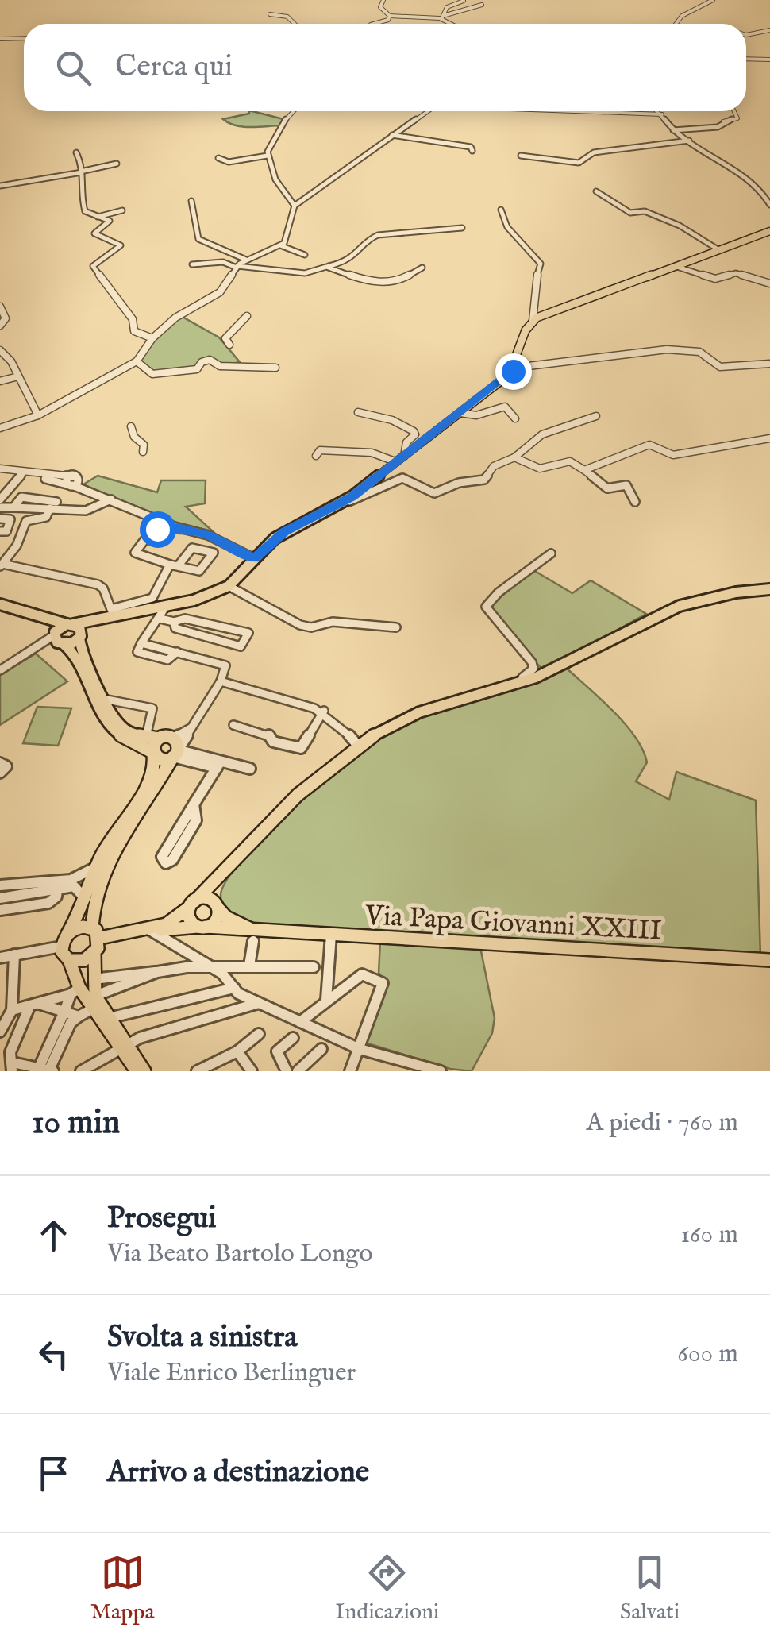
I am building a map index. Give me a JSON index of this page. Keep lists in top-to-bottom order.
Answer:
{
  "streets": {
    "main road": ["Via Papa Giovanni XXIII"]
  },
  "page": {
    "search": "Cerca qui",
    "heading": ["10 min", "A piedi · 760 m"],
    "list": [
      ["Prosegui", "Via Beato Bartolo Longo", "160 m"],
      ["Svolta a sinistra", "Viale Enrico Berlinguer", "600 m"],
      "Arrivo a destinazione"
    ],
    "nav": ["Mappa", "Indicazioni", "Salvati"]
  }
}
